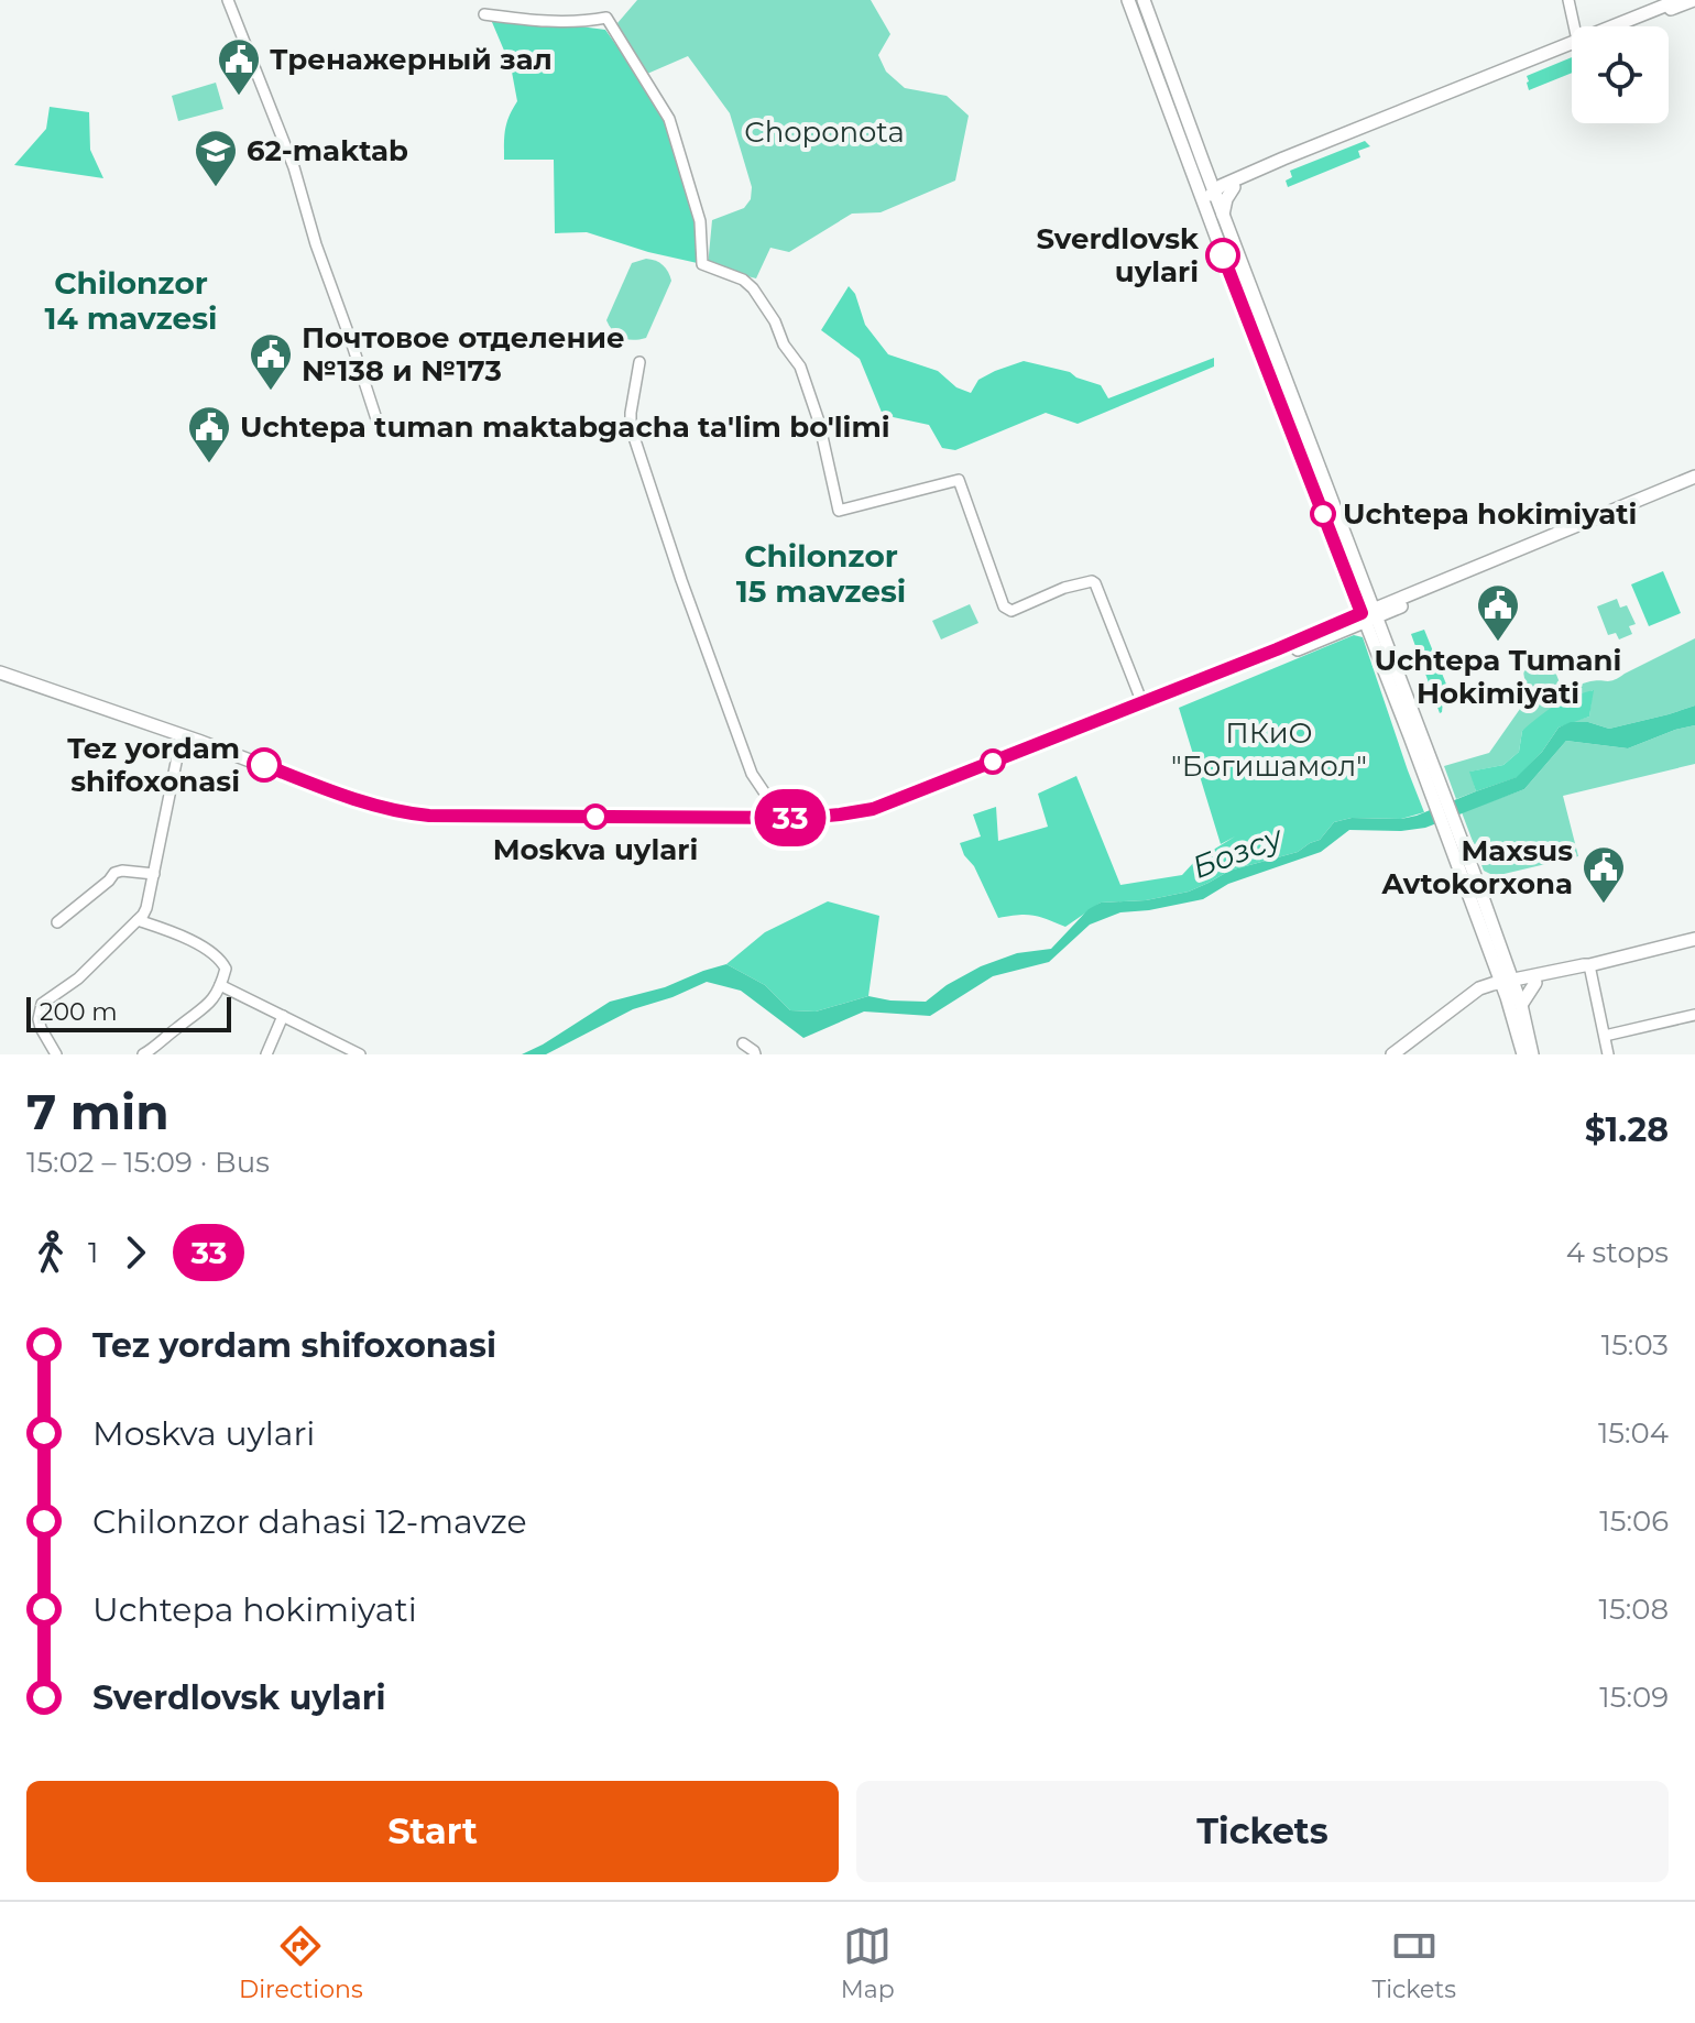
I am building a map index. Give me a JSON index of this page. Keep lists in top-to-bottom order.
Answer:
{
  "districts": ["Chilonzor 14 mavzesi", "Chilonzor 15 mavzesi"],
  "water": ["Бозсу"],
  "parks": ["Choponota", "ПКиО \"Богишамол\""],
  "places": {
    "public building": [
      "Тренажерный зал",
      "Почтовое отделение №138 и №173",
      "Uchtepa tuman maktabgacha ta'lim bo'limi",
      "Uchtepa Tumani Hokimiyati",
      "Maxsus Avtokorxona"
    ],
    "school or university": ["62-maktab"],
    "other": [
      "Sverdlovsk uylari",
      "Uchtepa hokimiyati",
      "Tez yordam shifoxonasi",
      "Moskva uylari"
    ]
  },
  "lines": ["bus line 33"],
  "scale_bar": "200 m",
  "page": {
    "on_map": "33",
    "scale": "200 m",
    "heading": ["7 min", "15:02 – 15:09 · Bus", "$1.28"],
    "legs": ["1", "33", "4 stops"],
    "list": [
      {
        "name": "Tez yordam shifoxonasi",
        "value": "15:03"
      },
      {
        "name": "Moskva uylari",
        "value": "15:04"
      },
      {
        "name": "Chilonzor dahasi 12-mavze",
        "value": "15:06"
      },
      {
        "name": "Uchtepa hokimiyati",
        "value": "15:08"
      },
      {
        "name": "Sverdlovsk uylari",
        "value": "15:09"
      }
    ],
    "buttons": ["Start", "Tickets"],
    "tabs": ["Directions", "Map", "Tickets"]
  }
}
